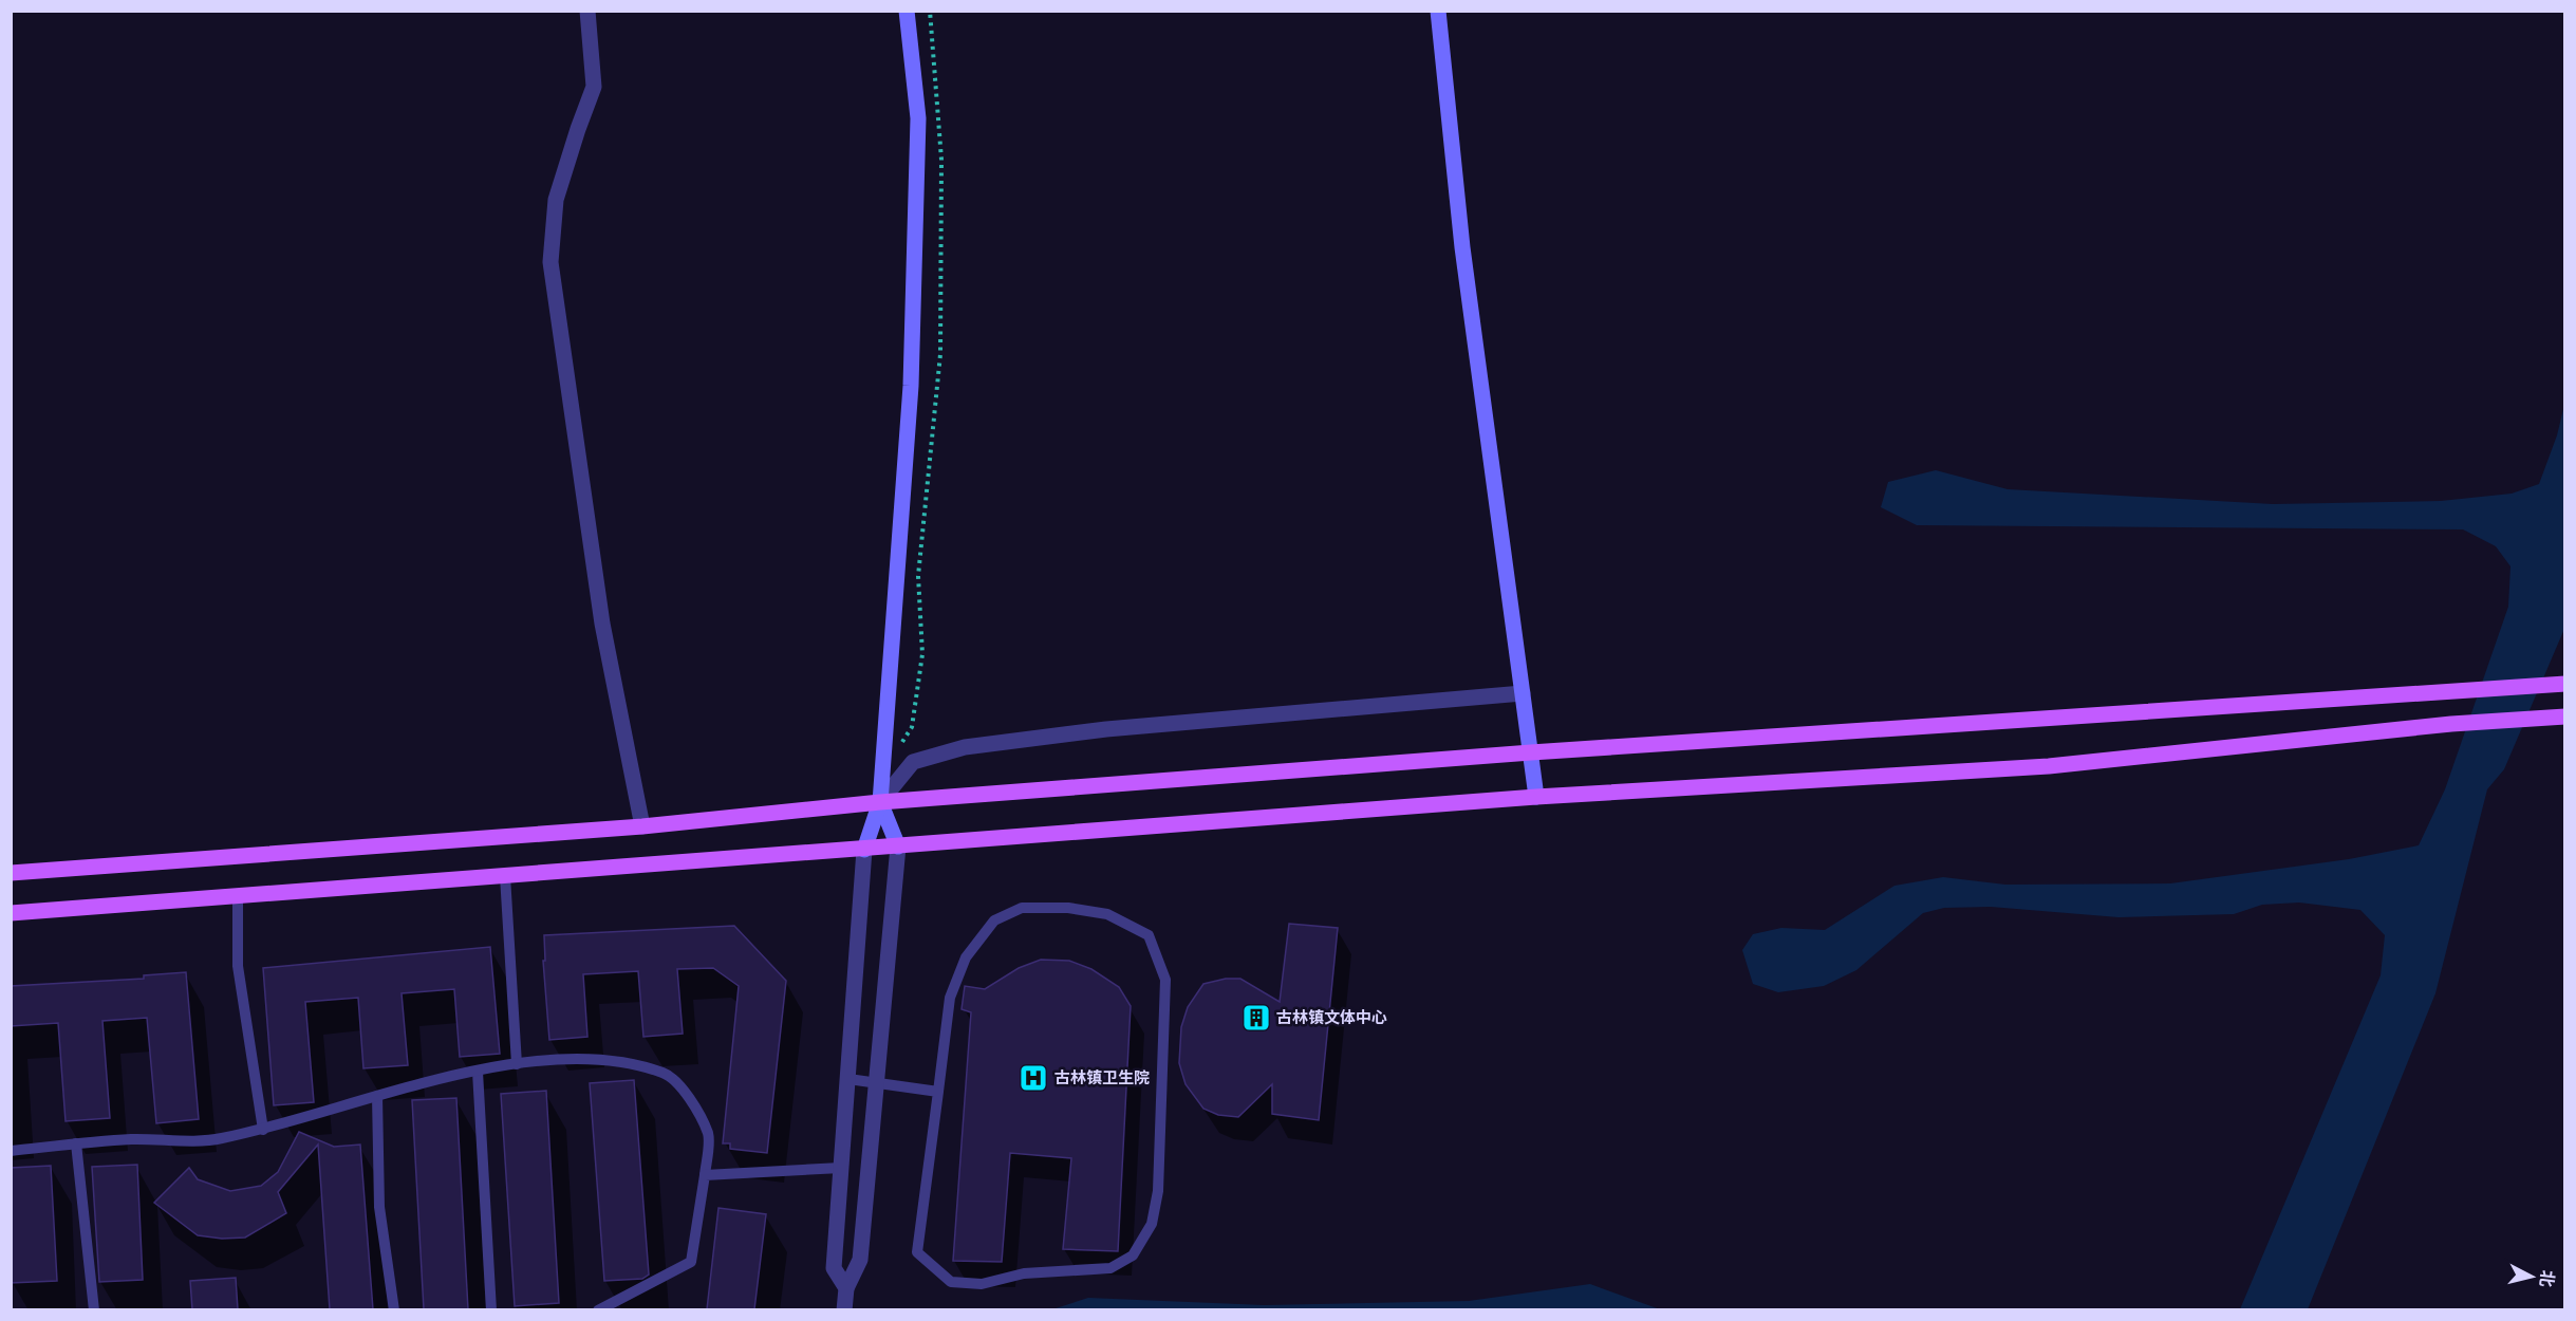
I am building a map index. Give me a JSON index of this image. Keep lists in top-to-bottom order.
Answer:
{
  "places": {
    "building": ["古林镇文体中心"],
    "hospital": ["古林镇卫生院"]
  },
  "north": "right"
}
